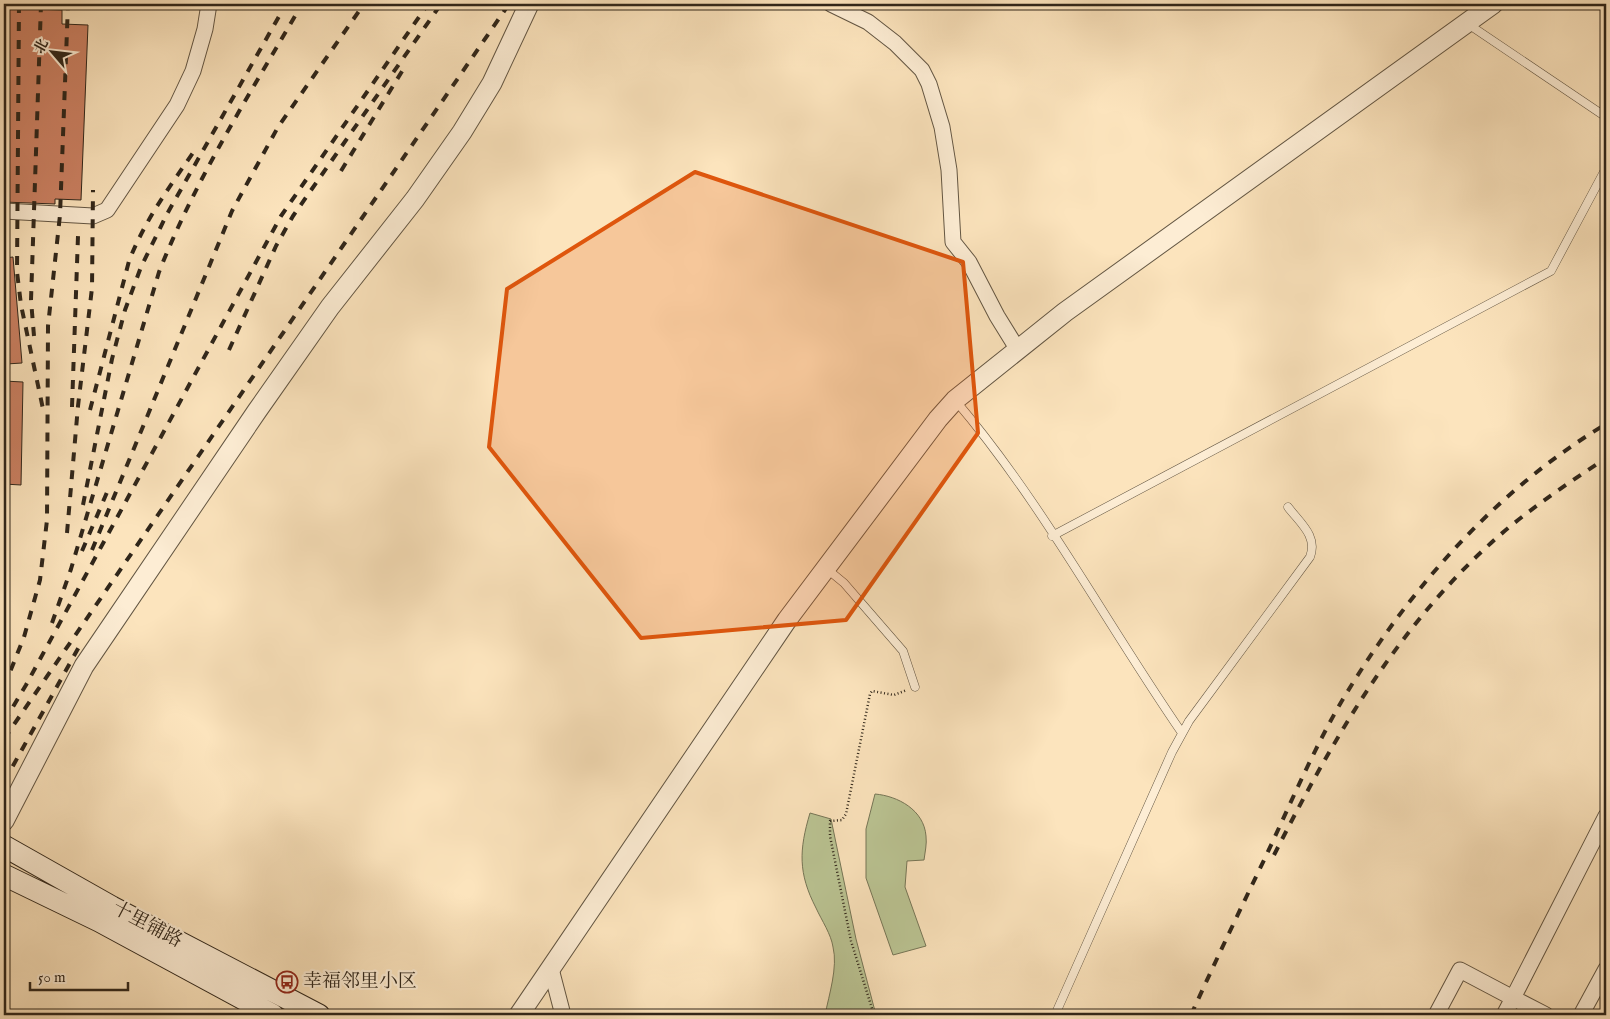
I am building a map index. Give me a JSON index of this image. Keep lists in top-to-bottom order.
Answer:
{
  "streets": {
    "main road": ["十里铺路"]
  },
  "places": {
    "bus stop": ["幸福邻里小区"]
  },
  "scale_bar": "50 m",
  "north": "top left"
}
